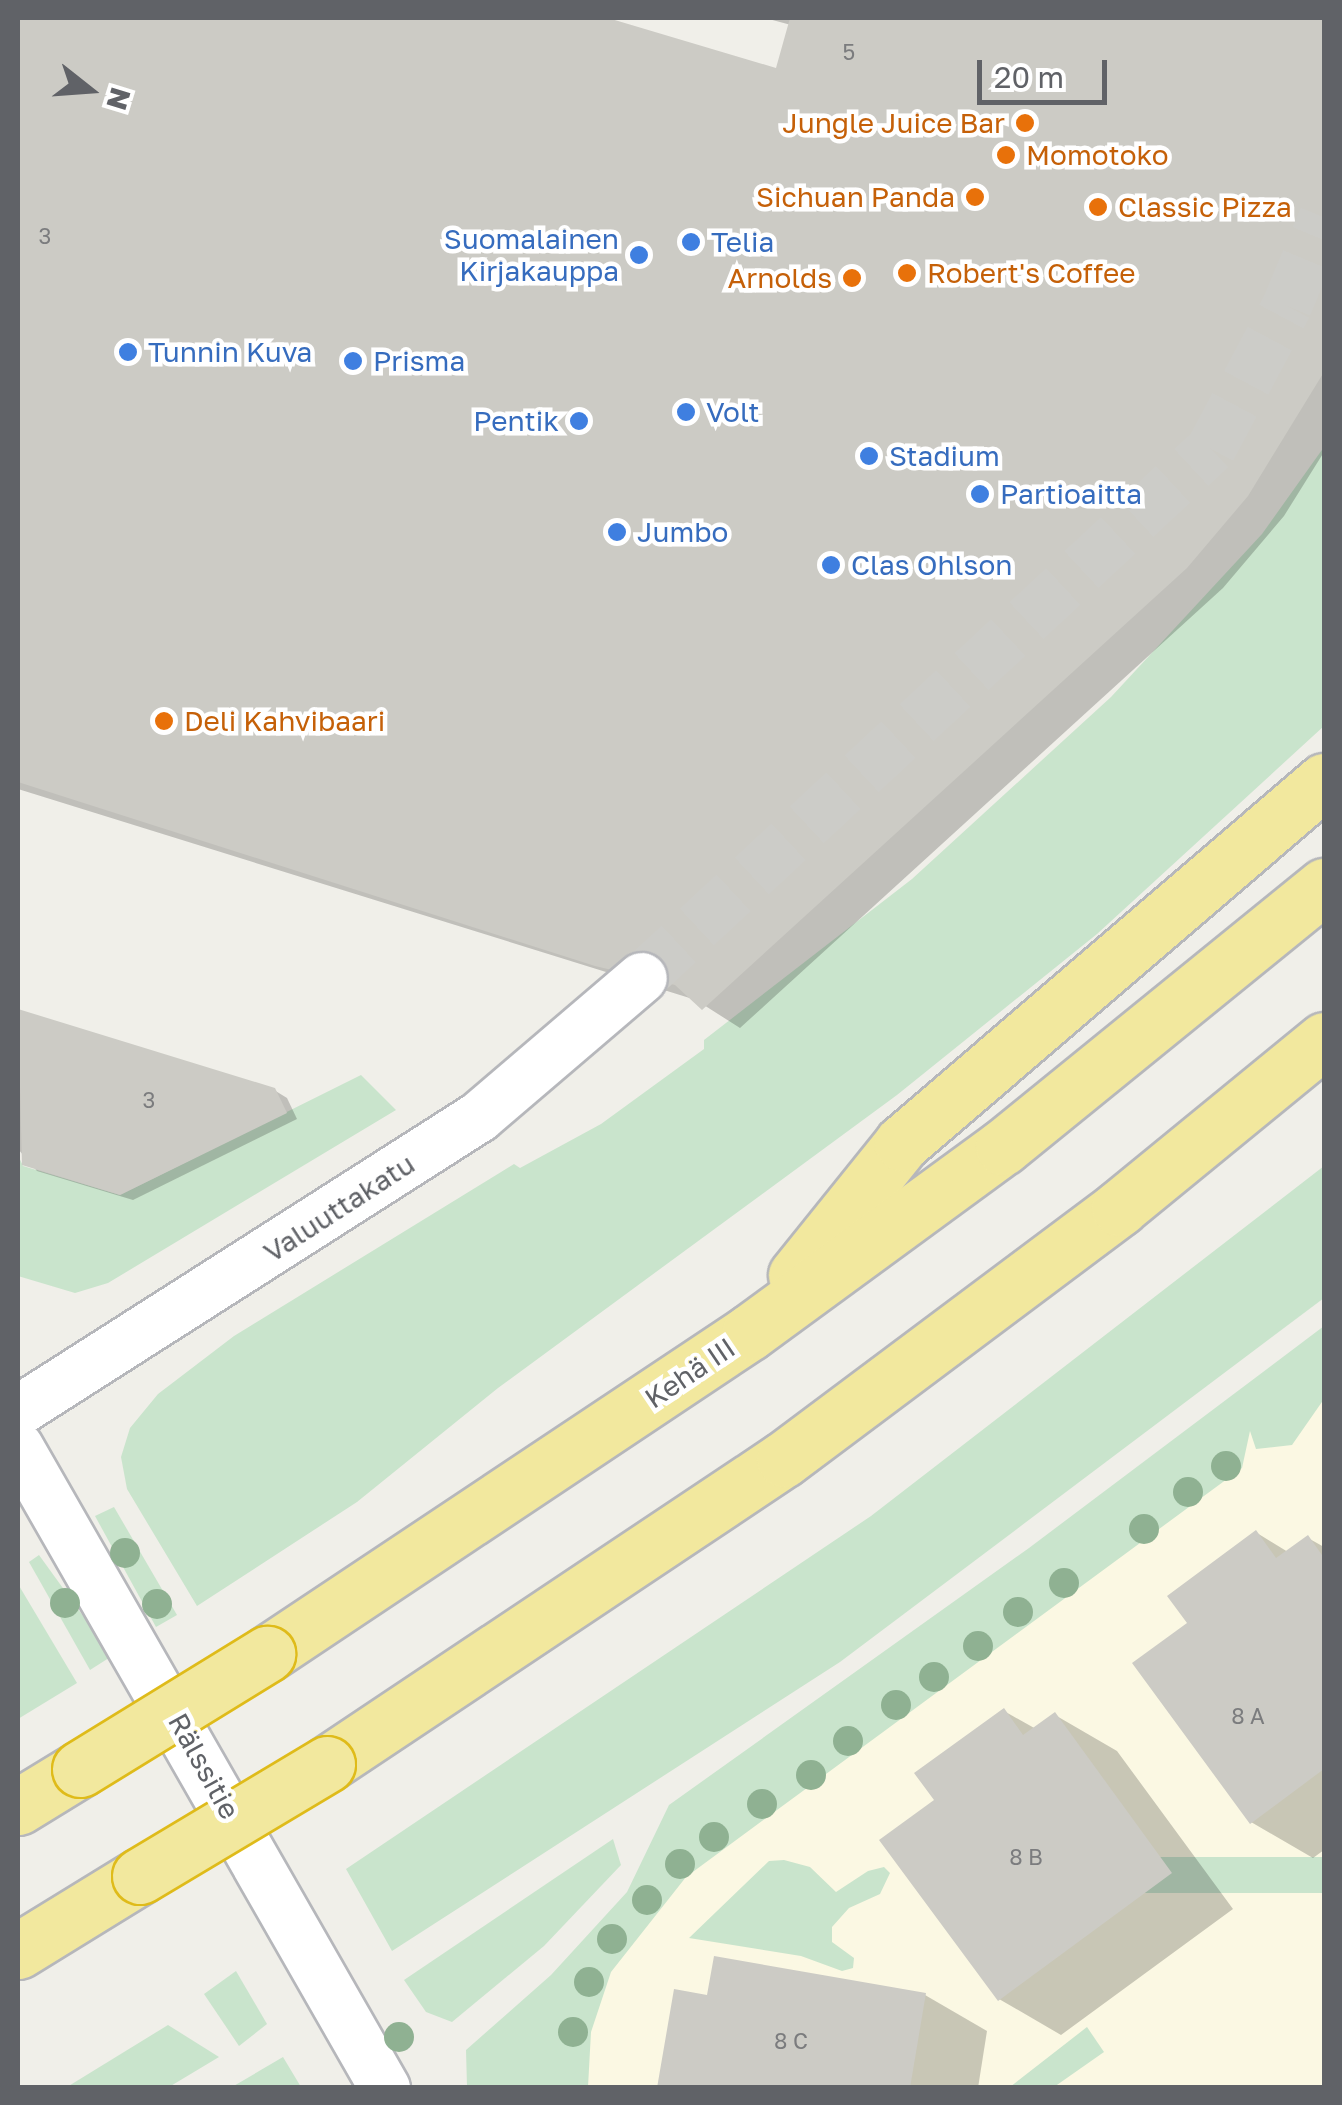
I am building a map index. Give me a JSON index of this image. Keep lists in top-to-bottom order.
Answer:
{
  "streets": {
    "highway": ["Kehä III"],
    "street": ["Valuuttakatu", "Rälssitie"]
  },
  "places": [
    "Jungle Juice Bar",
    "Momotoko",
    "Sichuan Panda",
    "Classic Pizza",
    "Telia",
    "Suomalainen Kirjakauppa",
    "Robert's Coffee",
    "Arnolds",
    "Tunnin Kuva",
    "Prisma",
    "Volt",
    "Pentik",
    "Stadium",
    "Partioaitta",
    "Jumbo",
    "Clas Ohlson",
    "Deli Kahvibaari"
  ],
  "house_numbers": [
    "5",
    "3",
    "3",
    "8 A",
    "8 B",
    "8 C"
  ],
  "scale_bar": "20 m",
  "north": "right"
}
